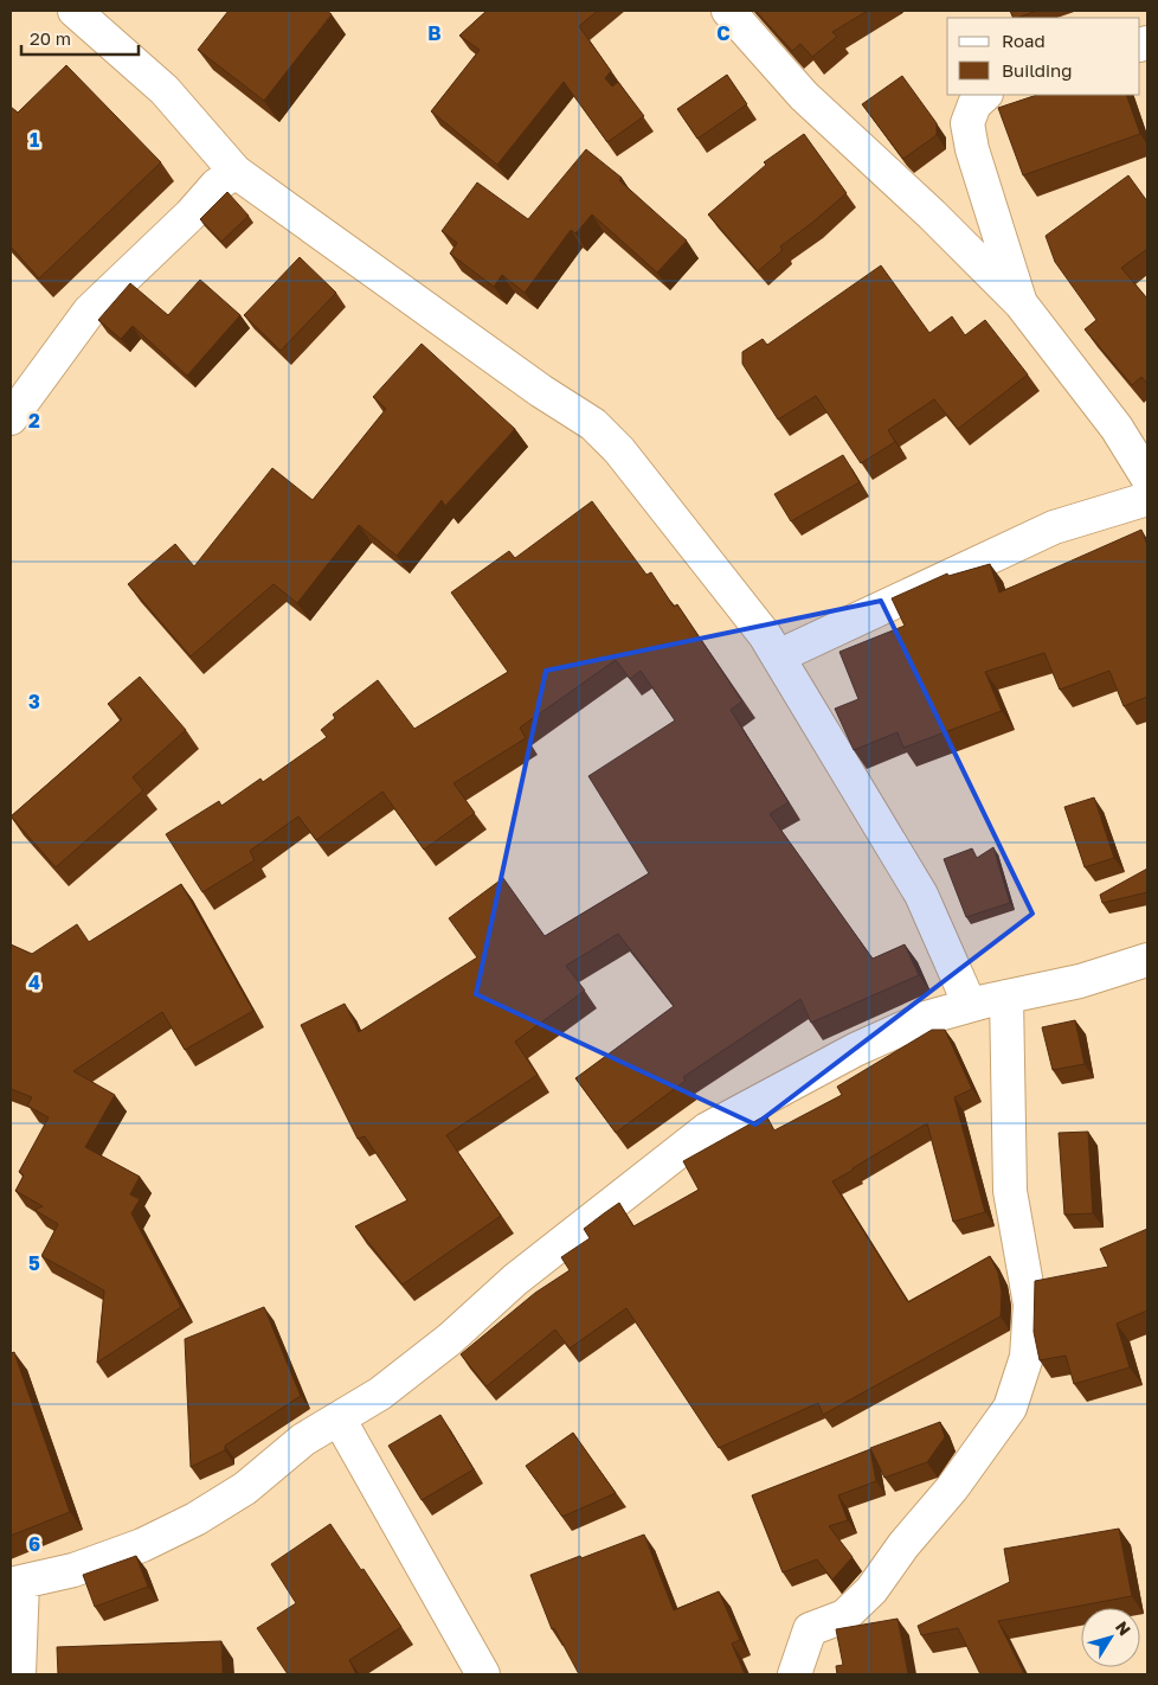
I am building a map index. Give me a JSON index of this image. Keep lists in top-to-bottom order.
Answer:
{
  "legend": ["Road", "Building"],
  "scale_bar": "20 m",
  "north": "top right",
  "grid": {
    "columns": ["B", "C"],
    "rows": [
      "1",
      "2",
      "3",
      "4",
      "5",
      "6"
    ]
  }
}
